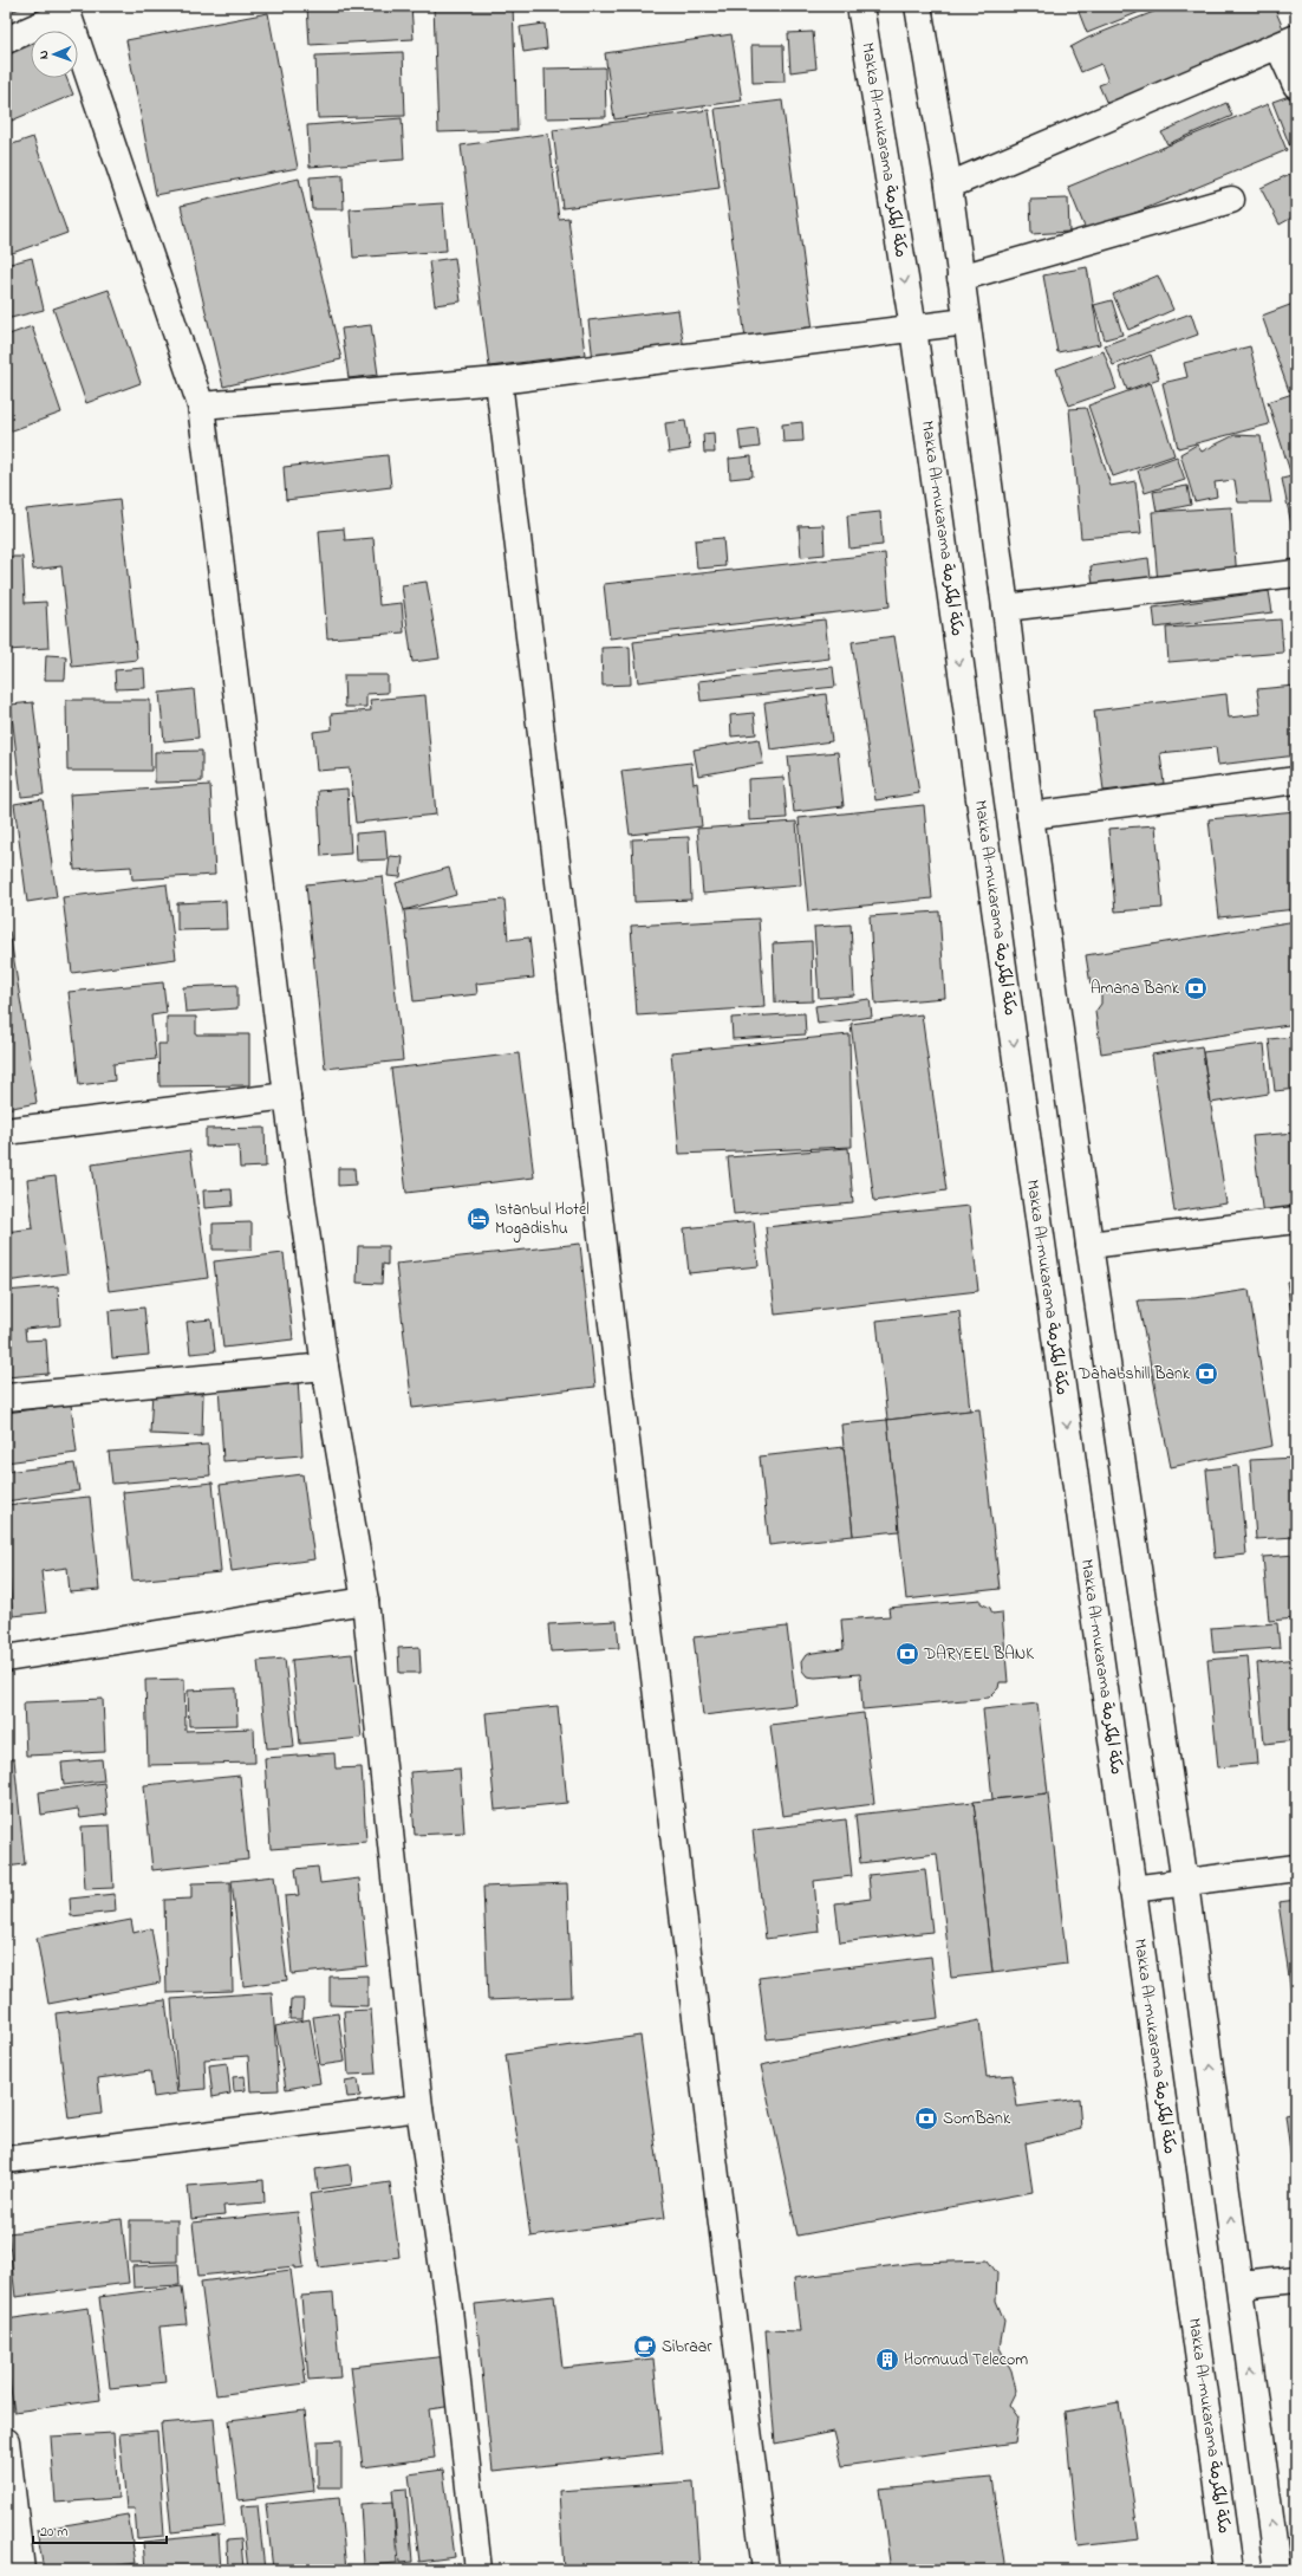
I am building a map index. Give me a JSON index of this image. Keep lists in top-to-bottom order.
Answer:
{
  "streets": {
    "main road": ["Makka Al-mukarama مكة المكرمة"]
  },
  "places": {
    "bank": [
      "Amana Bank",
      "Dahabshill Bank",
      "DARYEEL BANK",
      "SomBank"
    ],
    "hotel": ["Istanbul Hotel Mogadishu"],
    "cafe": ["Sibraar"],
    "building": ["Hormuud Telecom"]
  },
  "scale_bar": "20 m",
  "north": "left"
}
